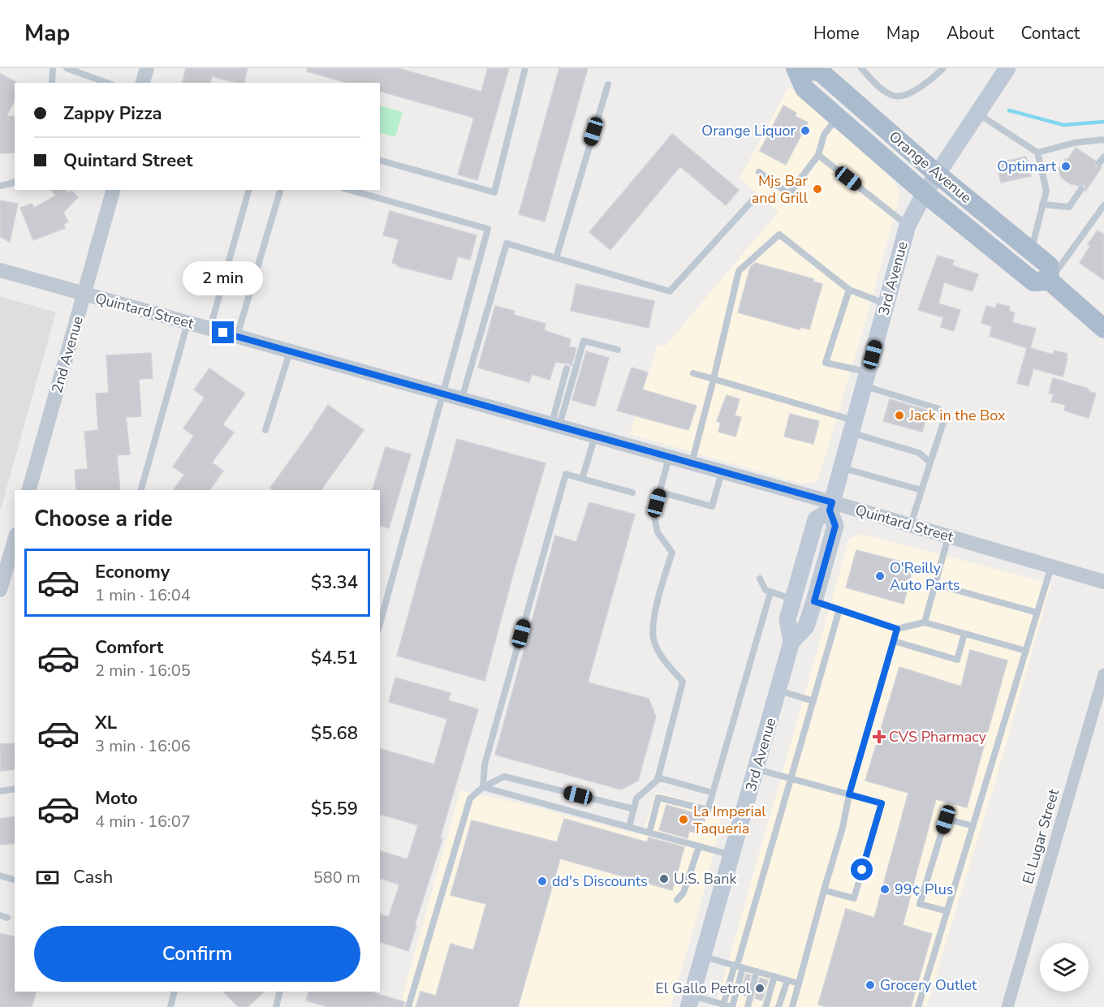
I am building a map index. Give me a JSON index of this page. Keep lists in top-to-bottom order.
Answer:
{
  "streets": {
    "main road": ["Orange Avenue", "3rd Avenue"],
    "street": ["Quintard Street", "2nd Avenue", "El Lugar Street"]
  },
  "crossings": [
    ["Orange Avenue", "3rd Avenue"],
    ["3rd Avenue", "Quintard Street"],
    ["Quintard Street", "2nd Avenue"]
  ],
  "places": {
    "other": [
      "Orange Liquor",
      "Optimart",
      "Mjs Bar and Grill",
      "Jack in the Box",
      "O'Reilly Auto Parts",
      "La Imperial Taqueria",
      "U.S. Bank",
      "dd's Discounts",
      "99¢ Plus",
      "Grocery Outlet",
      "El Gallo Petrol"
    ],
    "health": ["CVS Pharmacy"]
  },
  "page": {
    "header": "Map",
    "nav": [
      "Home",
      "Map",
      "About",
      "Contact"
    ],
    "banner": ["Zappy Pizza", "Quintard Street"],
    "bubble": "2 min",
    "heading": "Choose a ride",
    "list": [
      {
        "name": "Economy",
        "note": "1 min · 16:04",
        "value": "$3.34"
      },
      {
        "name": "Comfort",
        "note": "2 min · 16:05",
        "value": "$4.51"
      },
      {
        "name": "XL",
        "note": "3 min · 16:06",
        "value": "$5.68"
      },
      {
        "name": "Moto",
        "note": "4 min · 16:07",
        "value": "$5.59"
      }
    ],
    "pay": ["Cash", "580 m"],
    "buttons": "Confirm"
  }
}
